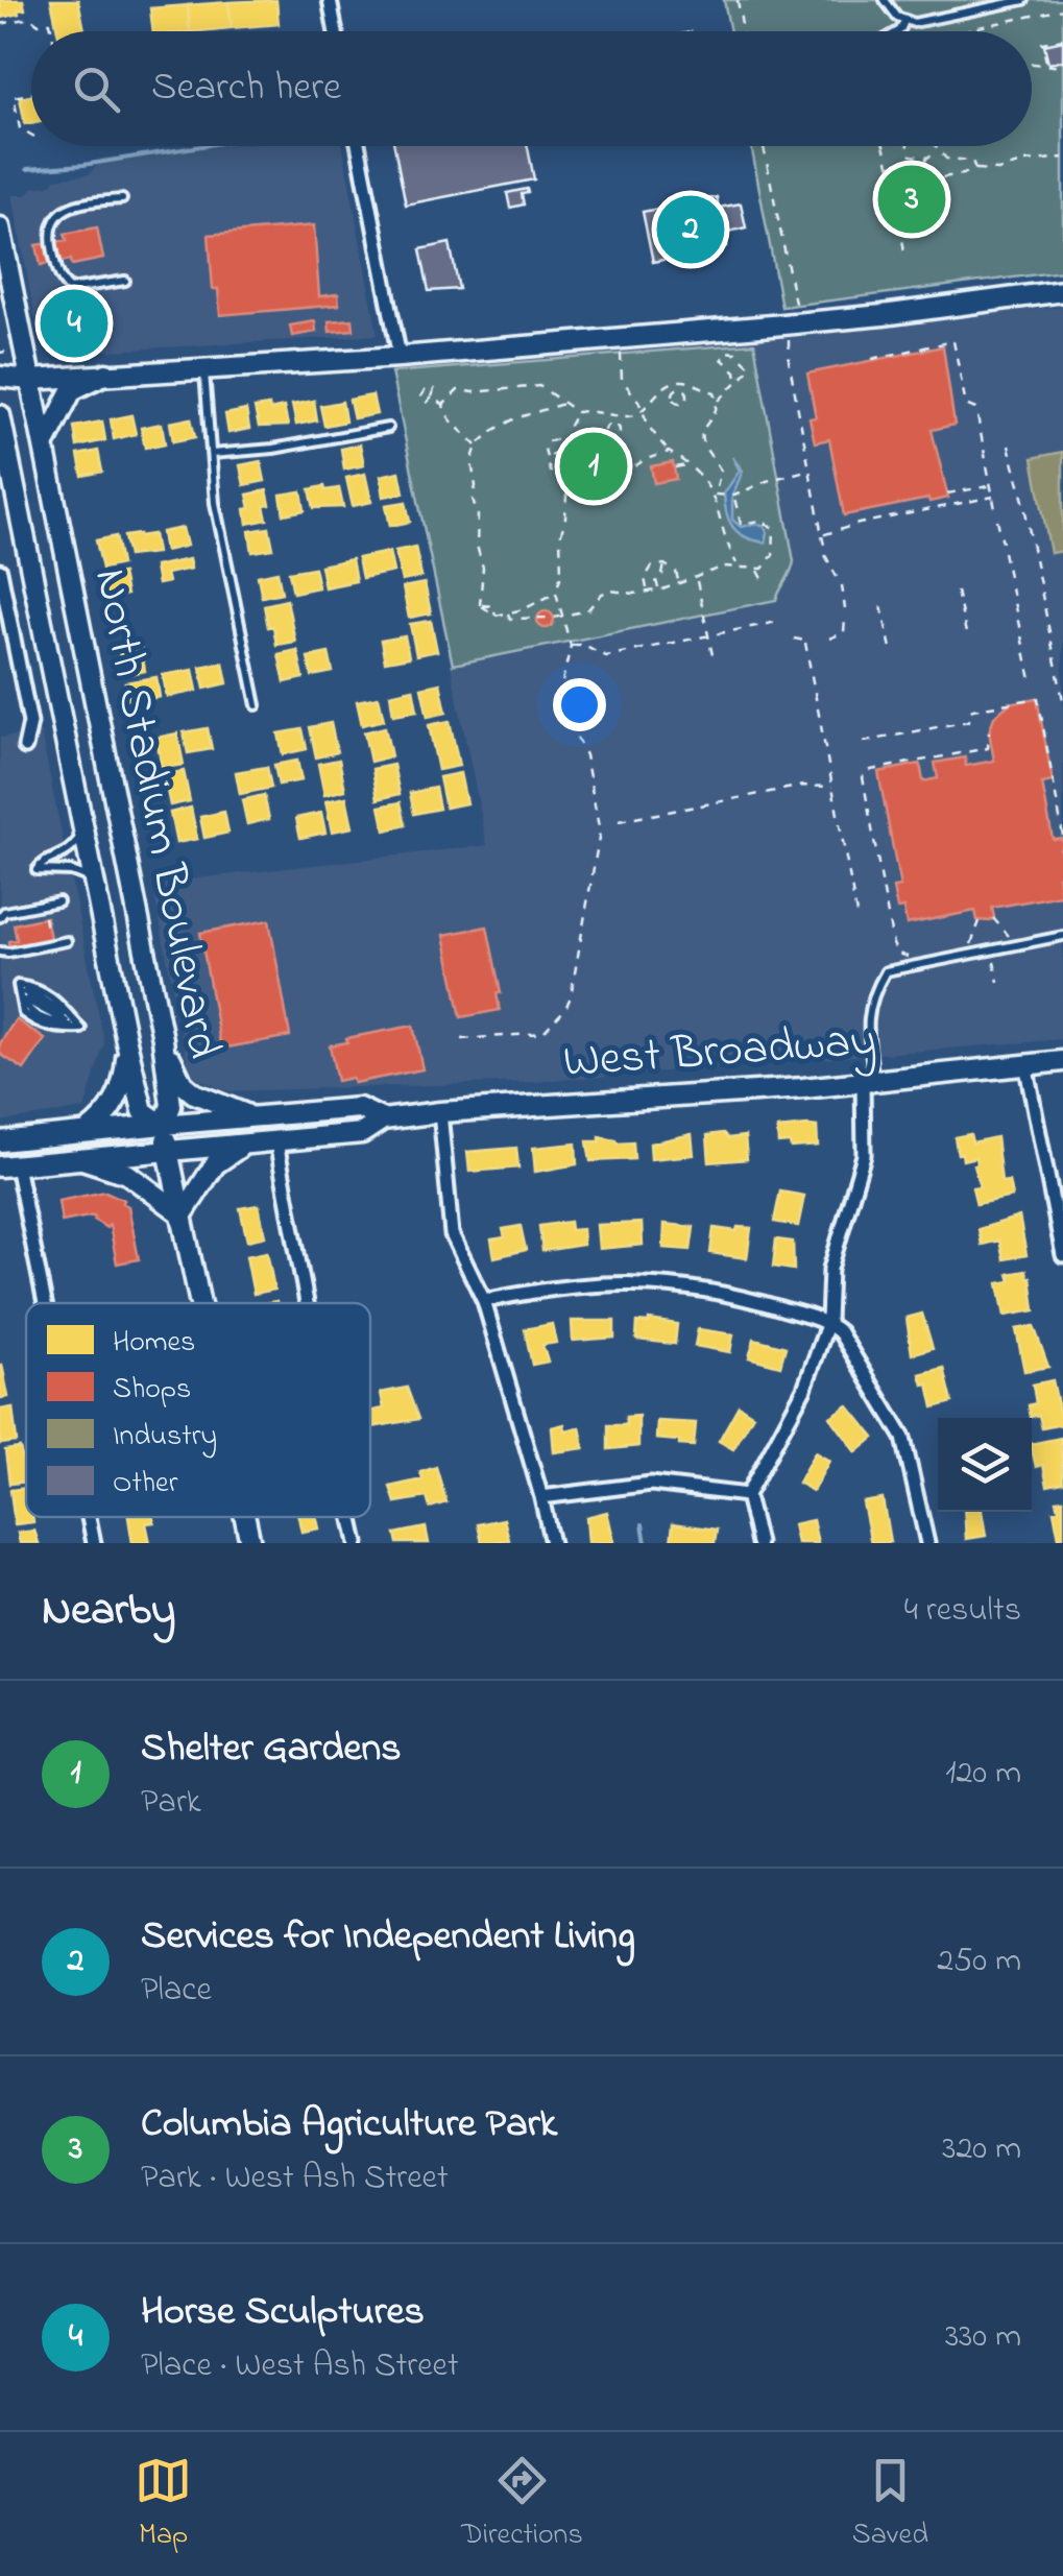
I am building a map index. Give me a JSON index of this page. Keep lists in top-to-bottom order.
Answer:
{
  "streets": {
    "main road": ["North Stadium Boulevard", "West Broadway"]
  },
  "crossings": [
    ["North Stadium Boulevard", "West Broadway"]
  ],
  "legend": [
    "Homes",
    "Shops",
    "Industry",
    "Other"
  ],
  "page": {
    "search": "Search here",
    "pins": [
      "3",
      "2",
      "4",
      "1"
    ],
    "heading": ["Nearby", "4 results"],
    "list": [
      {
        "mark": "1",
        "name": "Shelter Gardens",
        "note": "Park",
        "value": "120 m"
      },
      {
        "mark": "2",
        "name": "Services for Independent Living",
        "note": "Place",
        "value": "250 m"
      },
      {
        "mark": "3",
        "name": "Columbia Agriculture Park",
        "note": "Park · West Ash Street",
        "value": "320 m"
      },
      {
        "mark": "4",
        "name": "Horse Sculptures",
        "note": "Place · West Ash Street",
        "value": "330 m"
      }
    ],
    "nav": ["Map", "Directions", "Saved"]
  }
}
